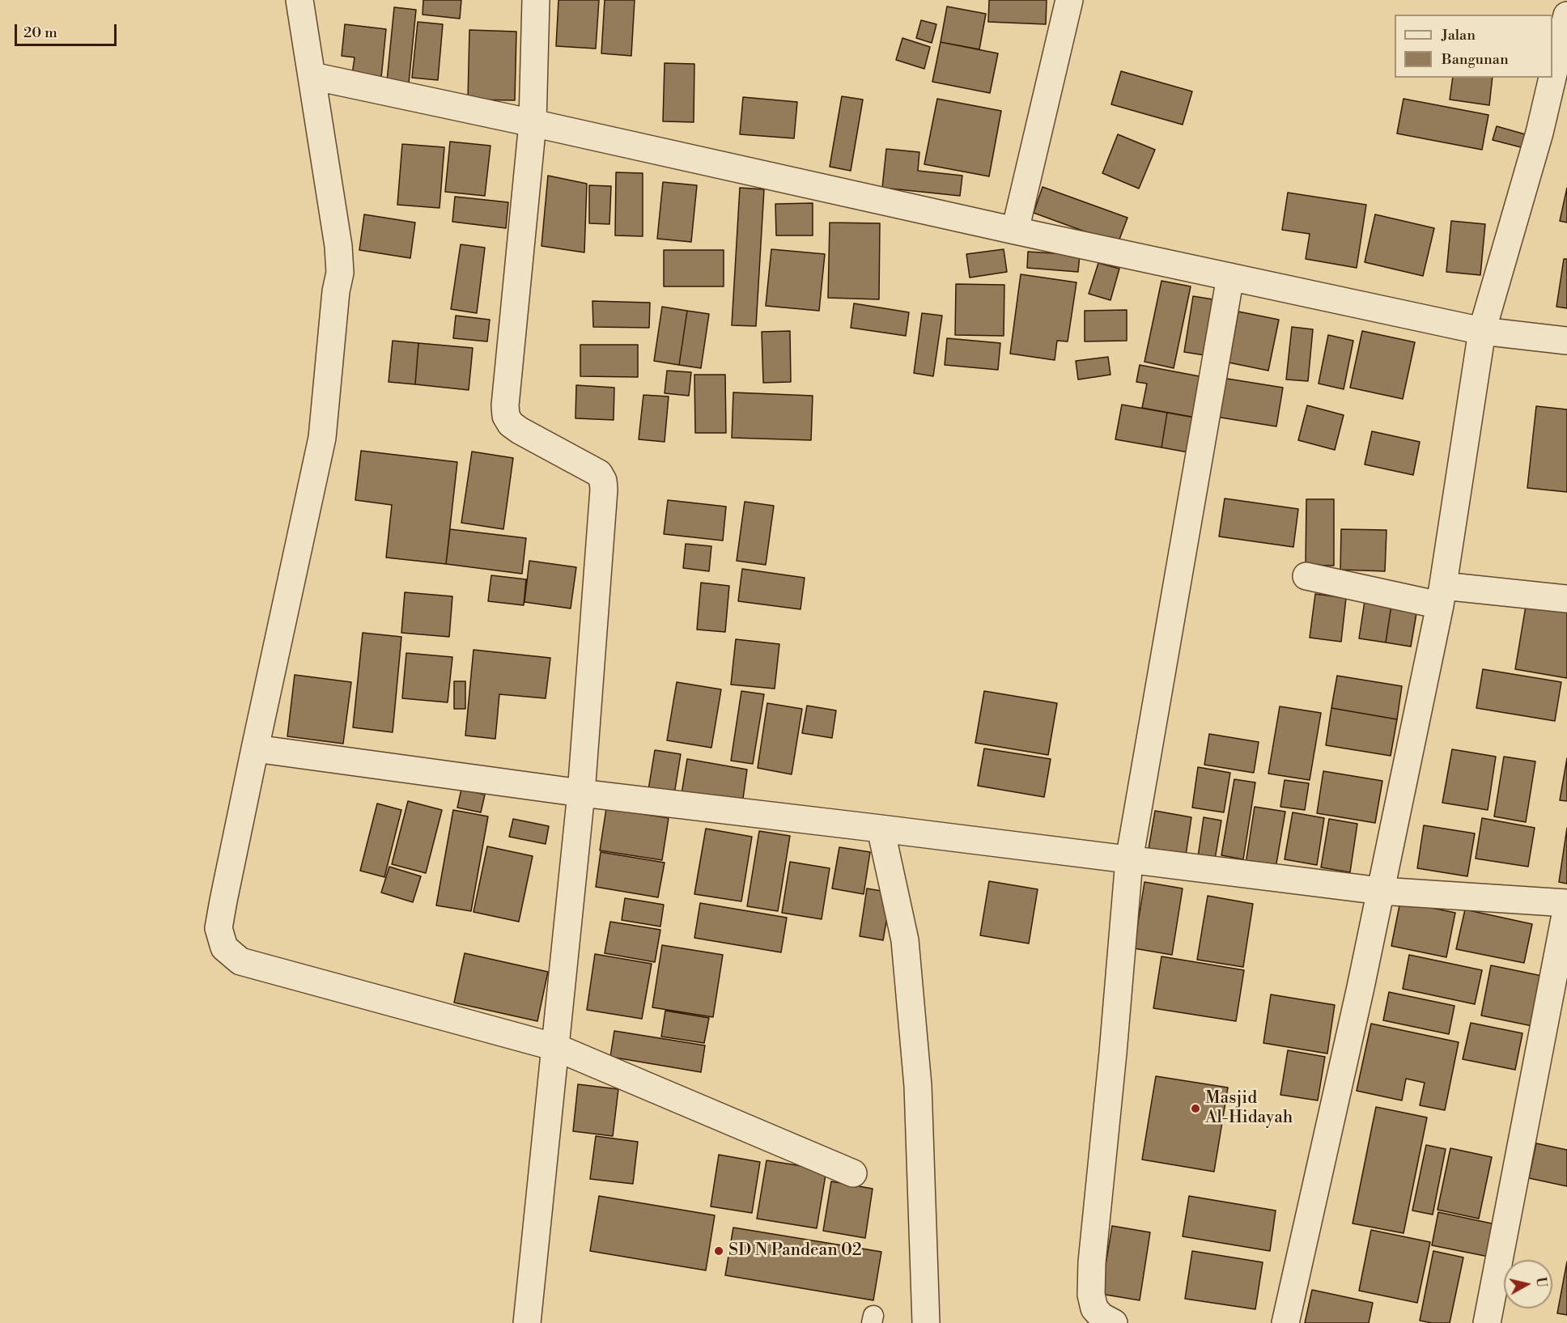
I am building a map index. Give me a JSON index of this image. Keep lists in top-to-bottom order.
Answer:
{
  "places": ["Masjid Al-Hidayah", "SD N Pandean 02"],
  "legend": ["Jalan", "Bangunan"],
  "scale_bar": "20 m",
  "north": "right"
}
